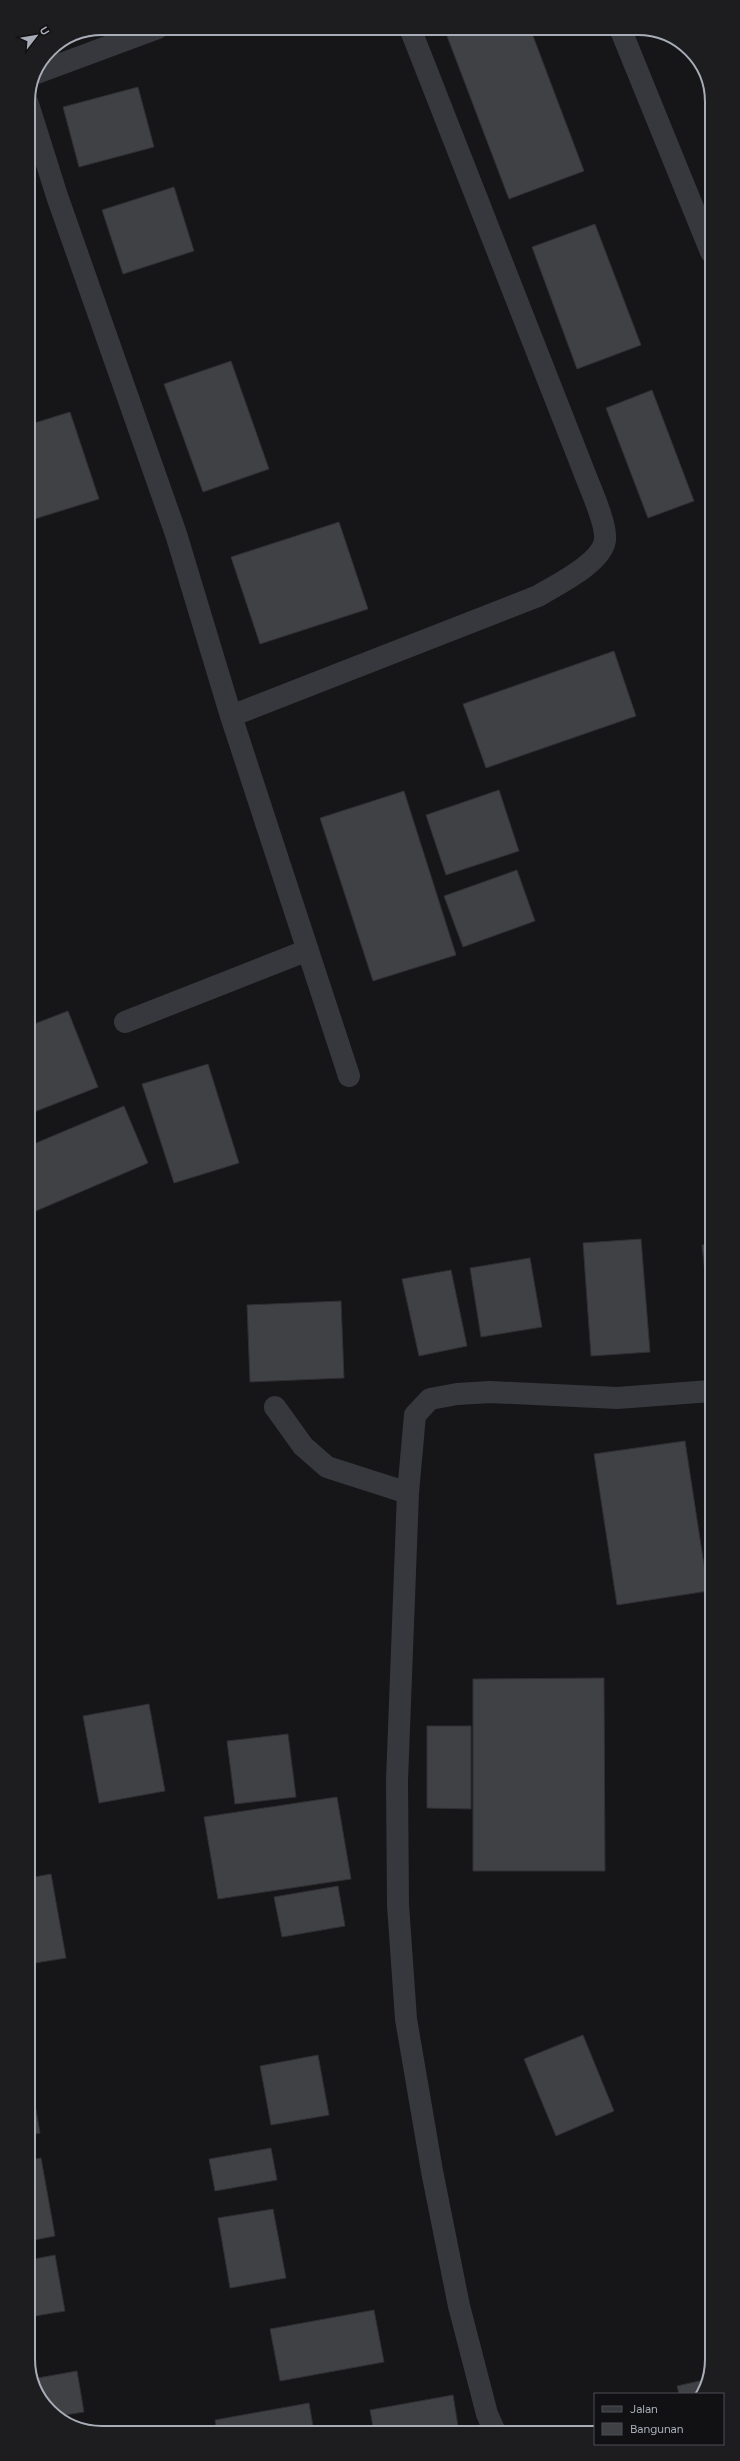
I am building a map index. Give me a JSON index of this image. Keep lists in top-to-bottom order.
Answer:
{
  "legend": ["Jalan", "Bangunan"],
  "north": "top right"
}
